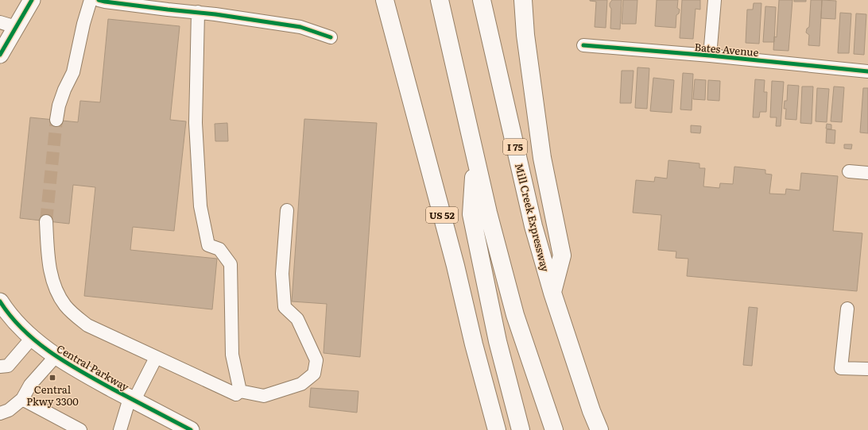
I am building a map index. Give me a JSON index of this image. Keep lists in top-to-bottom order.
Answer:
{
  "streets": {
    "highway": ["I 75", "US 52", "Mill Creek Expressway"],
    "main road": ["Central Parkway"],
    "street": ["Bates Avenue"]
  },
  "places": {
    "transit": ["Central Pkwy 3300"]
  }
}
